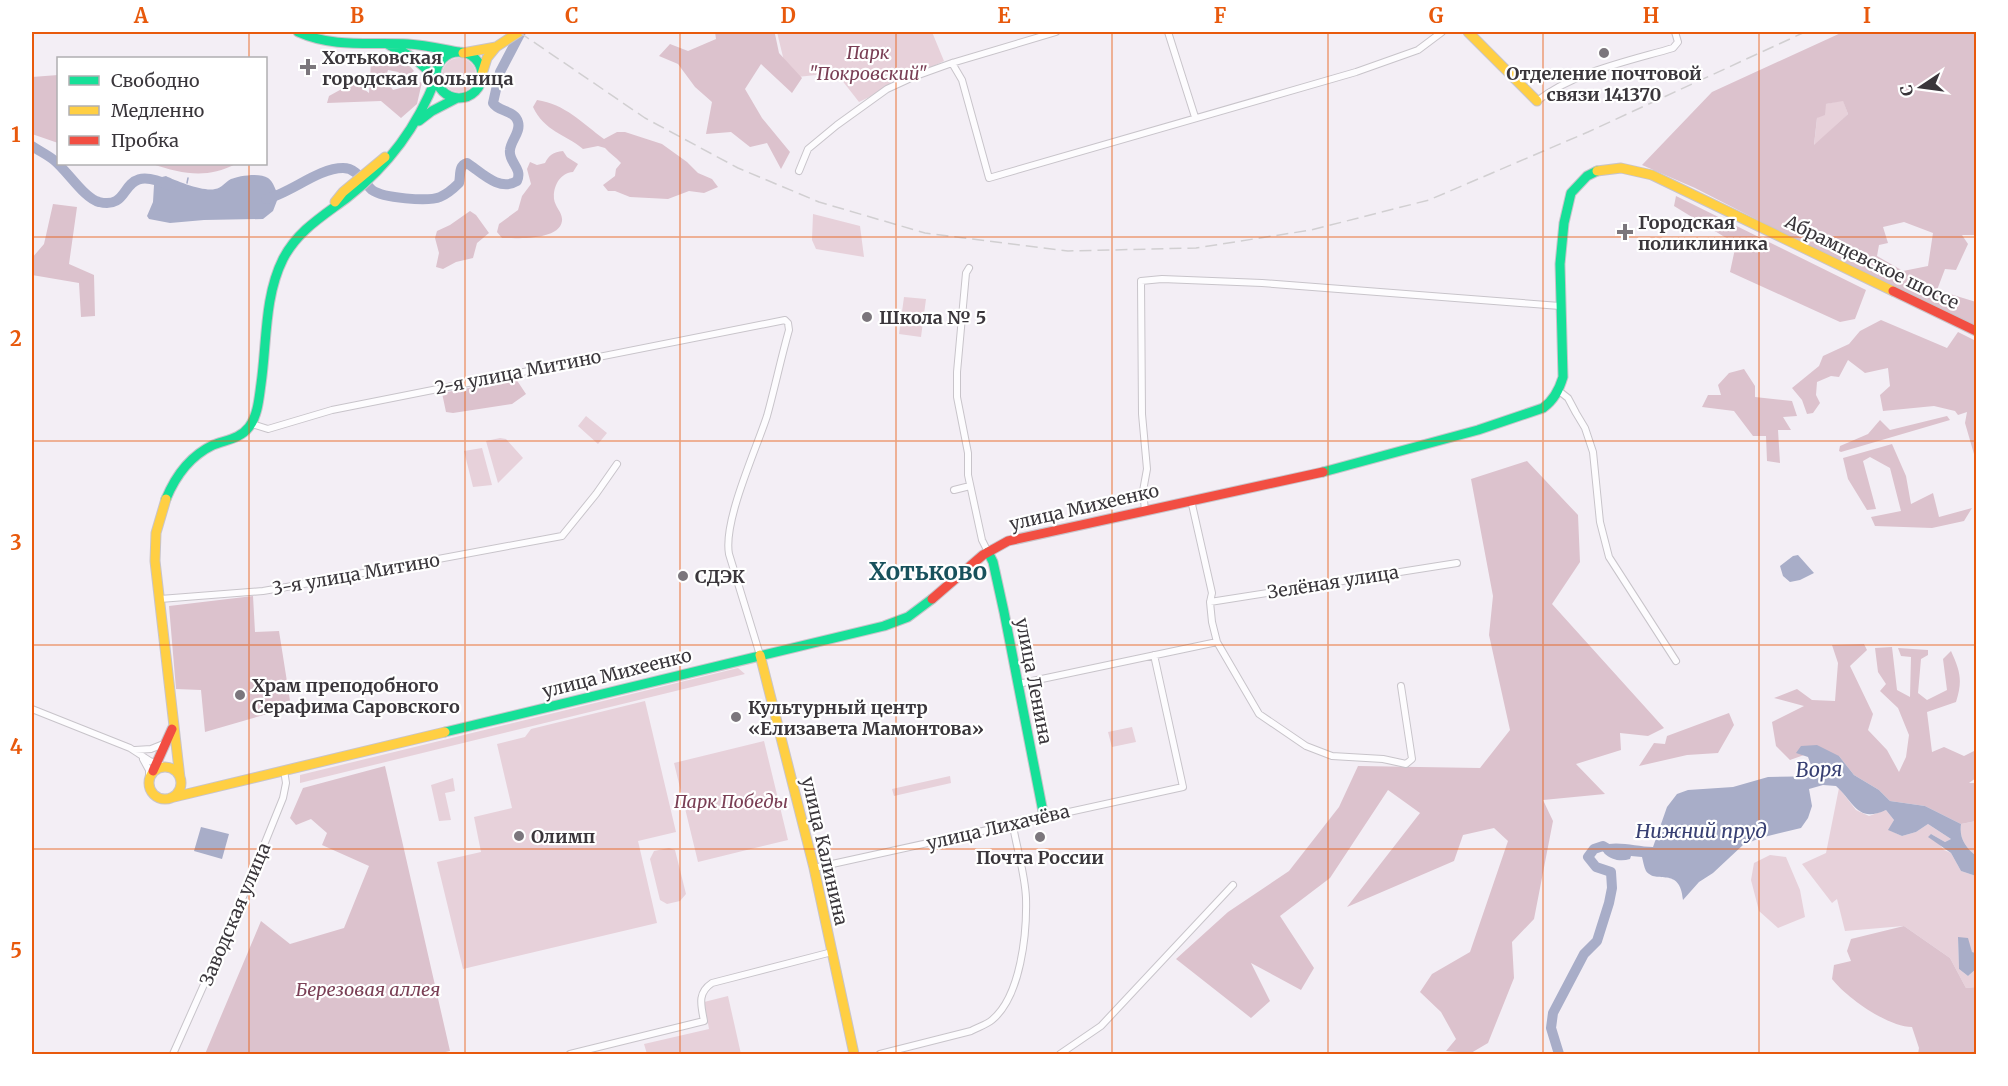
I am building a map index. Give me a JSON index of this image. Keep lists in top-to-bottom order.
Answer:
{
  "streets": {
    "street": [
      "Абрамцевское шоссе",
      "2-я улица Митино",
      "улица Михеенко",
      "3-я улица Митино",
      "Зелёная улица",
      "улица Ленина",
      "улица Лихачёва",
      "улица Калинина",
      "Заводская улица"
    ]
  },
  "crossings": [
    ["2-я улица Митино", "улица Михеенко"],
    ["2-я улица Митино", "улица Калинина"],
    ["улица Михеенко", "улица Ленина"],
    ["улица Михеенко", "улица Калинина"],
    ["улица Михеенко", "Заводская улица"],
    ["улица Ленина", "улица Лихачёва"],
    ["улица Лихачёва", "улица Калинина"]
  ],
  "districts": ["Хотьково"],
  "water": ["Воря", "Нижний пруд"],
  "parks": ["Парк \"Покровский\"", "Парк Победы", "Березовая аллея"],
  "places": {
    "other": [
      "Отделение почтовой связи 141370",
      "Школа № 5",
      "СДЭК",
      "Храм преподобного Серафима Саровского",
      "Культурный центр «Елизавета Мамонтова»",
      "Олимп",
      "Почта России"
    ],
    "health": ["Хотьковская городская больница", "Городская поликлиника"]
  },
  "legend": ["Свободно", "Медленно", "Пробка"],
  "north": "left",
  "grid": {
    "columns": [
      "A",
      "B",
      "C",
      "D",
      "E",
      "F",
      "G",
      "H",
      "I"
    ],
    "rows": [
      "1",
      "2",
      "3",
      "4",
      "5"
    ]
  }
}
